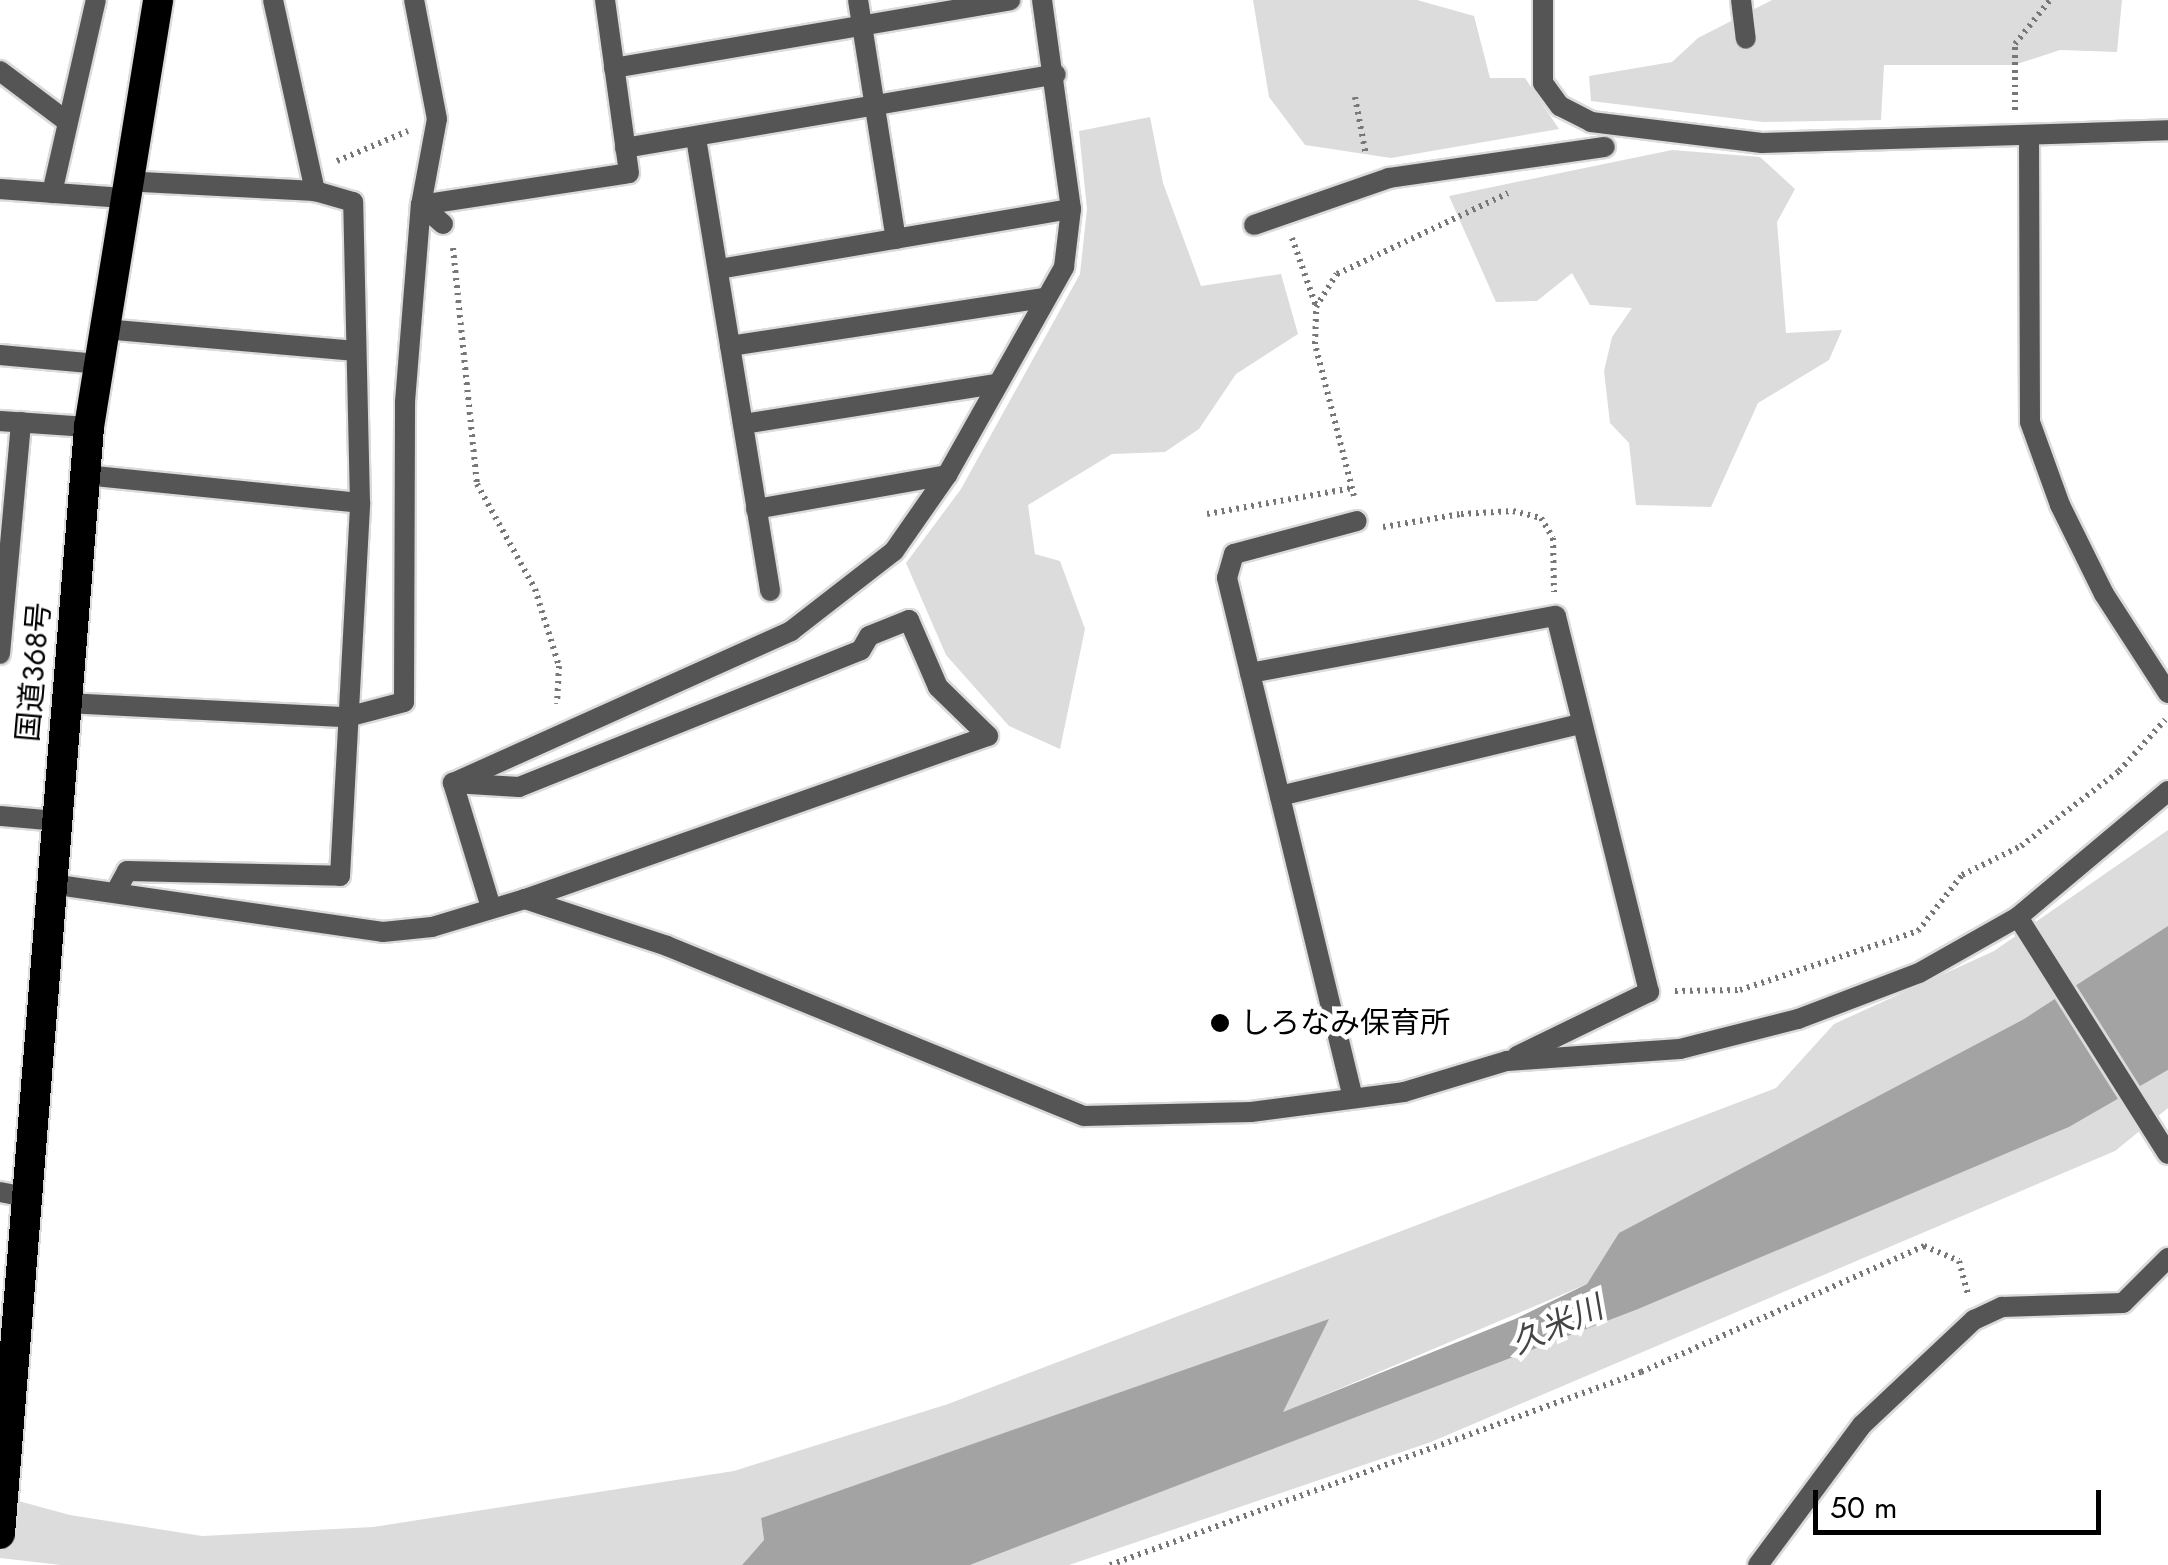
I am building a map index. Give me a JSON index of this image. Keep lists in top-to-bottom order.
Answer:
{
  "streets": {
    "highway": ["国道368号"]
  },
  "water": ["久米川"],
  "places": ["しろなみ保育所"],
  "scale_bar": "50 m"
}
